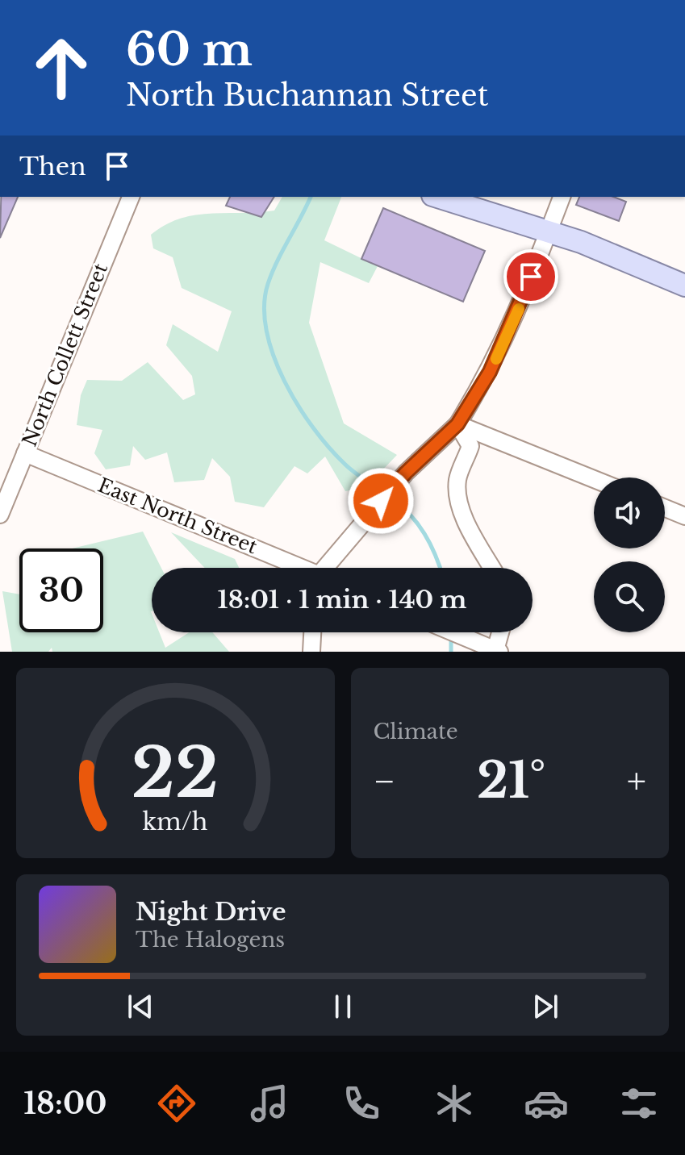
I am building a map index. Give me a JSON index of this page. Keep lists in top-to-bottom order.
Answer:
{
  "streets": {
    "street": ["North Collett Street", "East North Street"]
  },
  "crossings": [
    ["North Collett Street", "East North Street"]
  ],
  "page": {
    "turn": ["60 m", "North Buchannan Street"],
    "then": "Then",
    "limit": "30",
    "trip": "18:01 · 1 min · 140 m",
    "tile": "Climate",
    "heat": ["−", "21°", "+"],
    "song": ["Night Drive", "The Halogens"],
    "tabs": "18:00",
    "gauge": ["22", "km/h"]
  }
}
